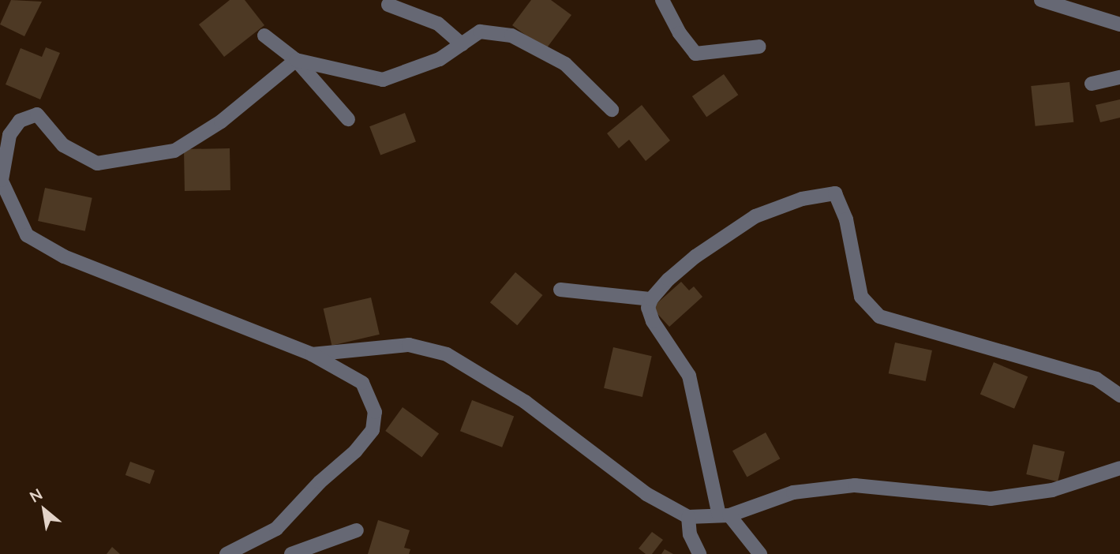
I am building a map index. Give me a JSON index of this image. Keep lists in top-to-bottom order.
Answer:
{
  "north": "top left"
}
